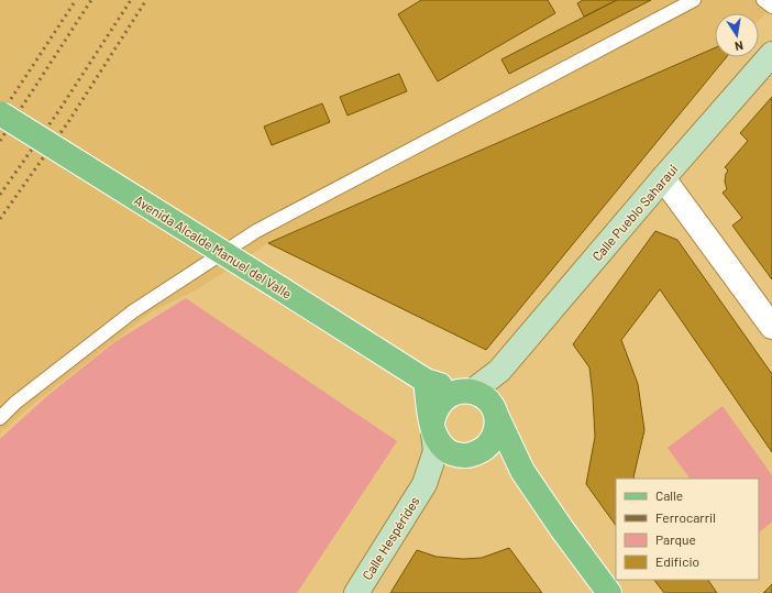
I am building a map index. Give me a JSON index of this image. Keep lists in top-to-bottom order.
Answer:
{
  "streets": {
    "main road": ["Avenida Alcalde Manuel del Valle"],
    "street": ["Calle Pueblo Saharaui", "Calle Hespérides"]
  },
  "crossings": [
    ["Calle Pueblo Saharaui", "Avenida Alcalde Manuel del Valle"],
    ["Calle Pueblo Saharaui", "Calle Hespérides"],
    ["Avenida Alcalde Manuel del Valle", "Calle Hespérides"]
  ],
  "legend": [
    "Calle",
    "Ferrocarril",
    "Parque",
    "Edificio"
  ],
  "north": "bottom"
}
